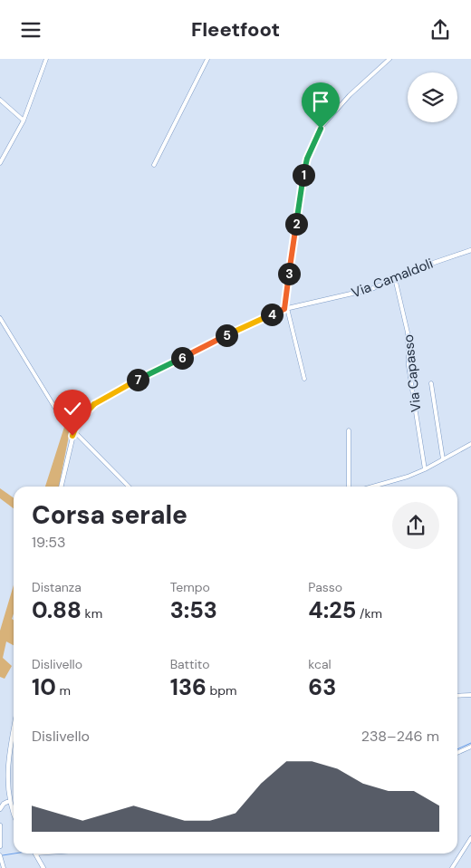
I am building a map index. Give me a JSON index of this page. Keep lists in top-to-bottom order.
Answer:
{
  "streets": {
    "street": ["Via Camaldoli", "Via Capasso"]
  },
  "crossings": [
    ["Via Camaldoli", "Via Capasso"]
  ],
  "page": {
    "header": "Fleetfoot",
    "pins": [
      "1",
      "2",
      "3",
      "4",
      "5",
      "6",
      "7"
    ],
    "heading": ["Corsa serale", "19:53"],
    "stats": [
      ["Distanza", "0.88 km"],
      ["Tempo", "3:53"],
      ["Passo", "4:25 /km"],
      ["Dislivello", "10 m"],
      ["Battito", "136 bpm"],
      ["kcal", "63"]
    ],
    "chart": ["Dislivello", "238–246 m"]
  }
}
